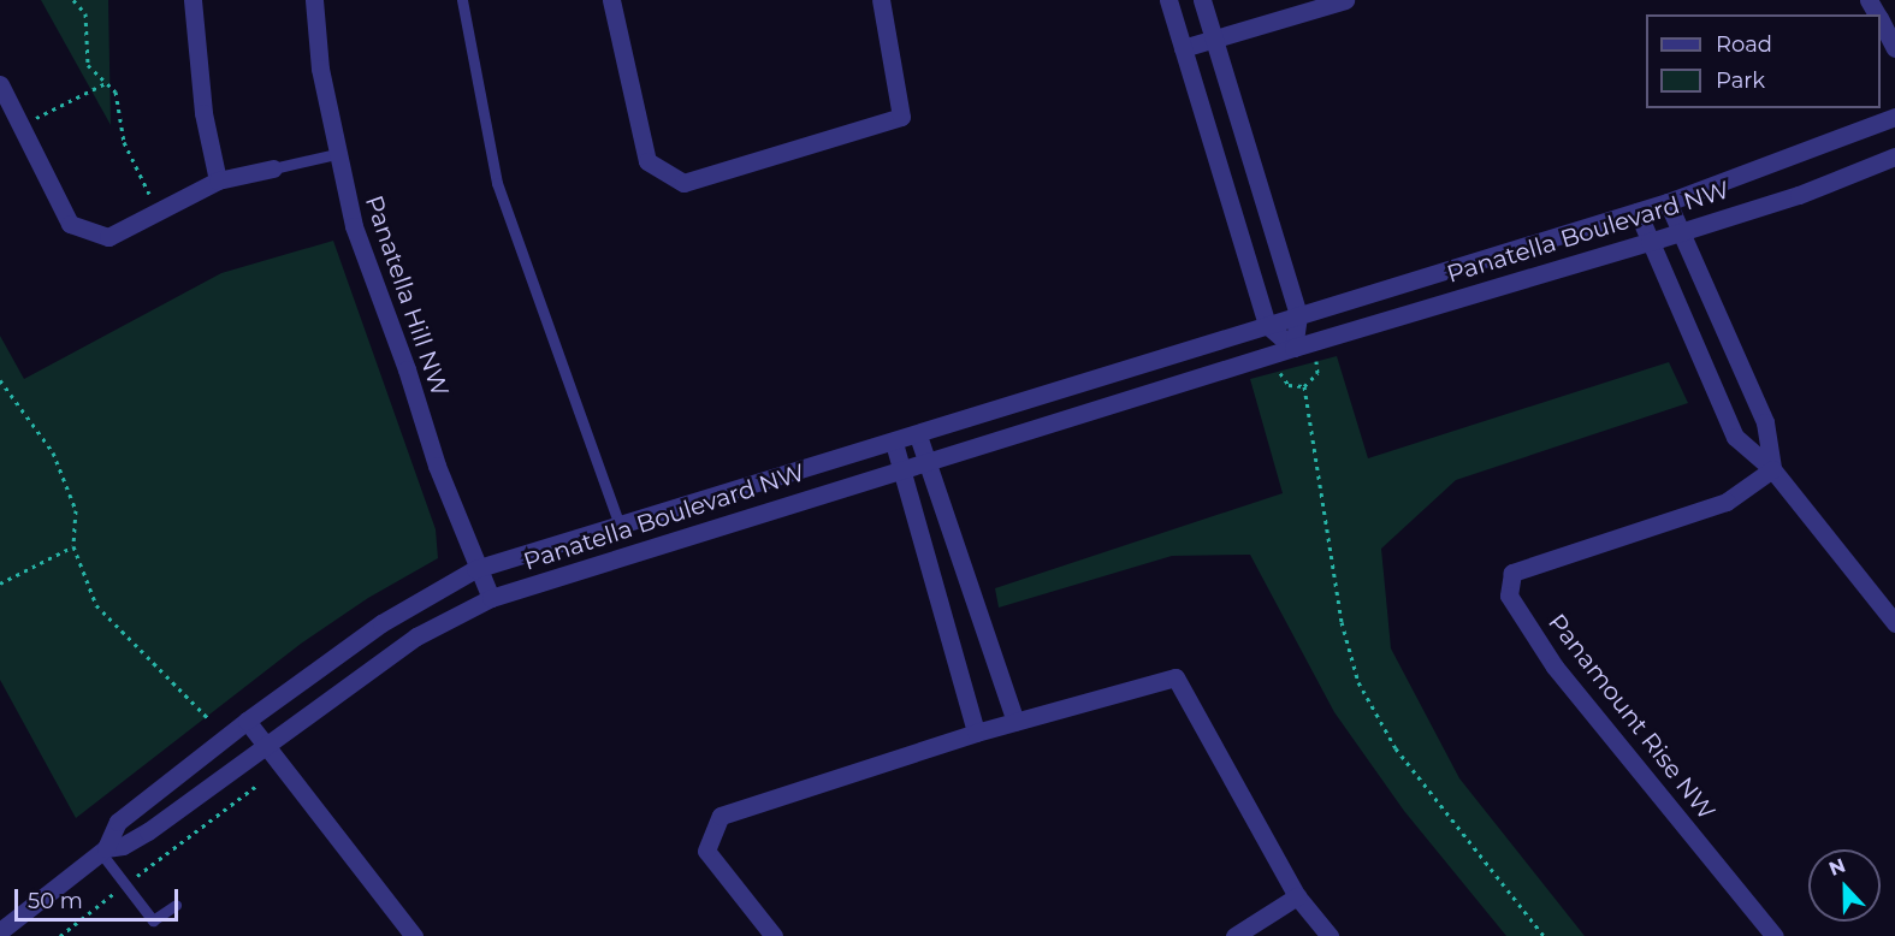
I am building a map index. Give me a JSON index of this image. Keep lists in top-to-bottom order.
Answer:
{
  "streets": {
    "street": ["Panatella Boulevard NW", "Panatella Hill NW", "Panamount Rise NW"]
  },
  "crossings": [
    ["Panatella Boulevard NW", "Panatella Hill NW"]
  ],
  "legend": ["Road", "Park"],
  "scale_bar": "50 m",
  "north": "top"
}
